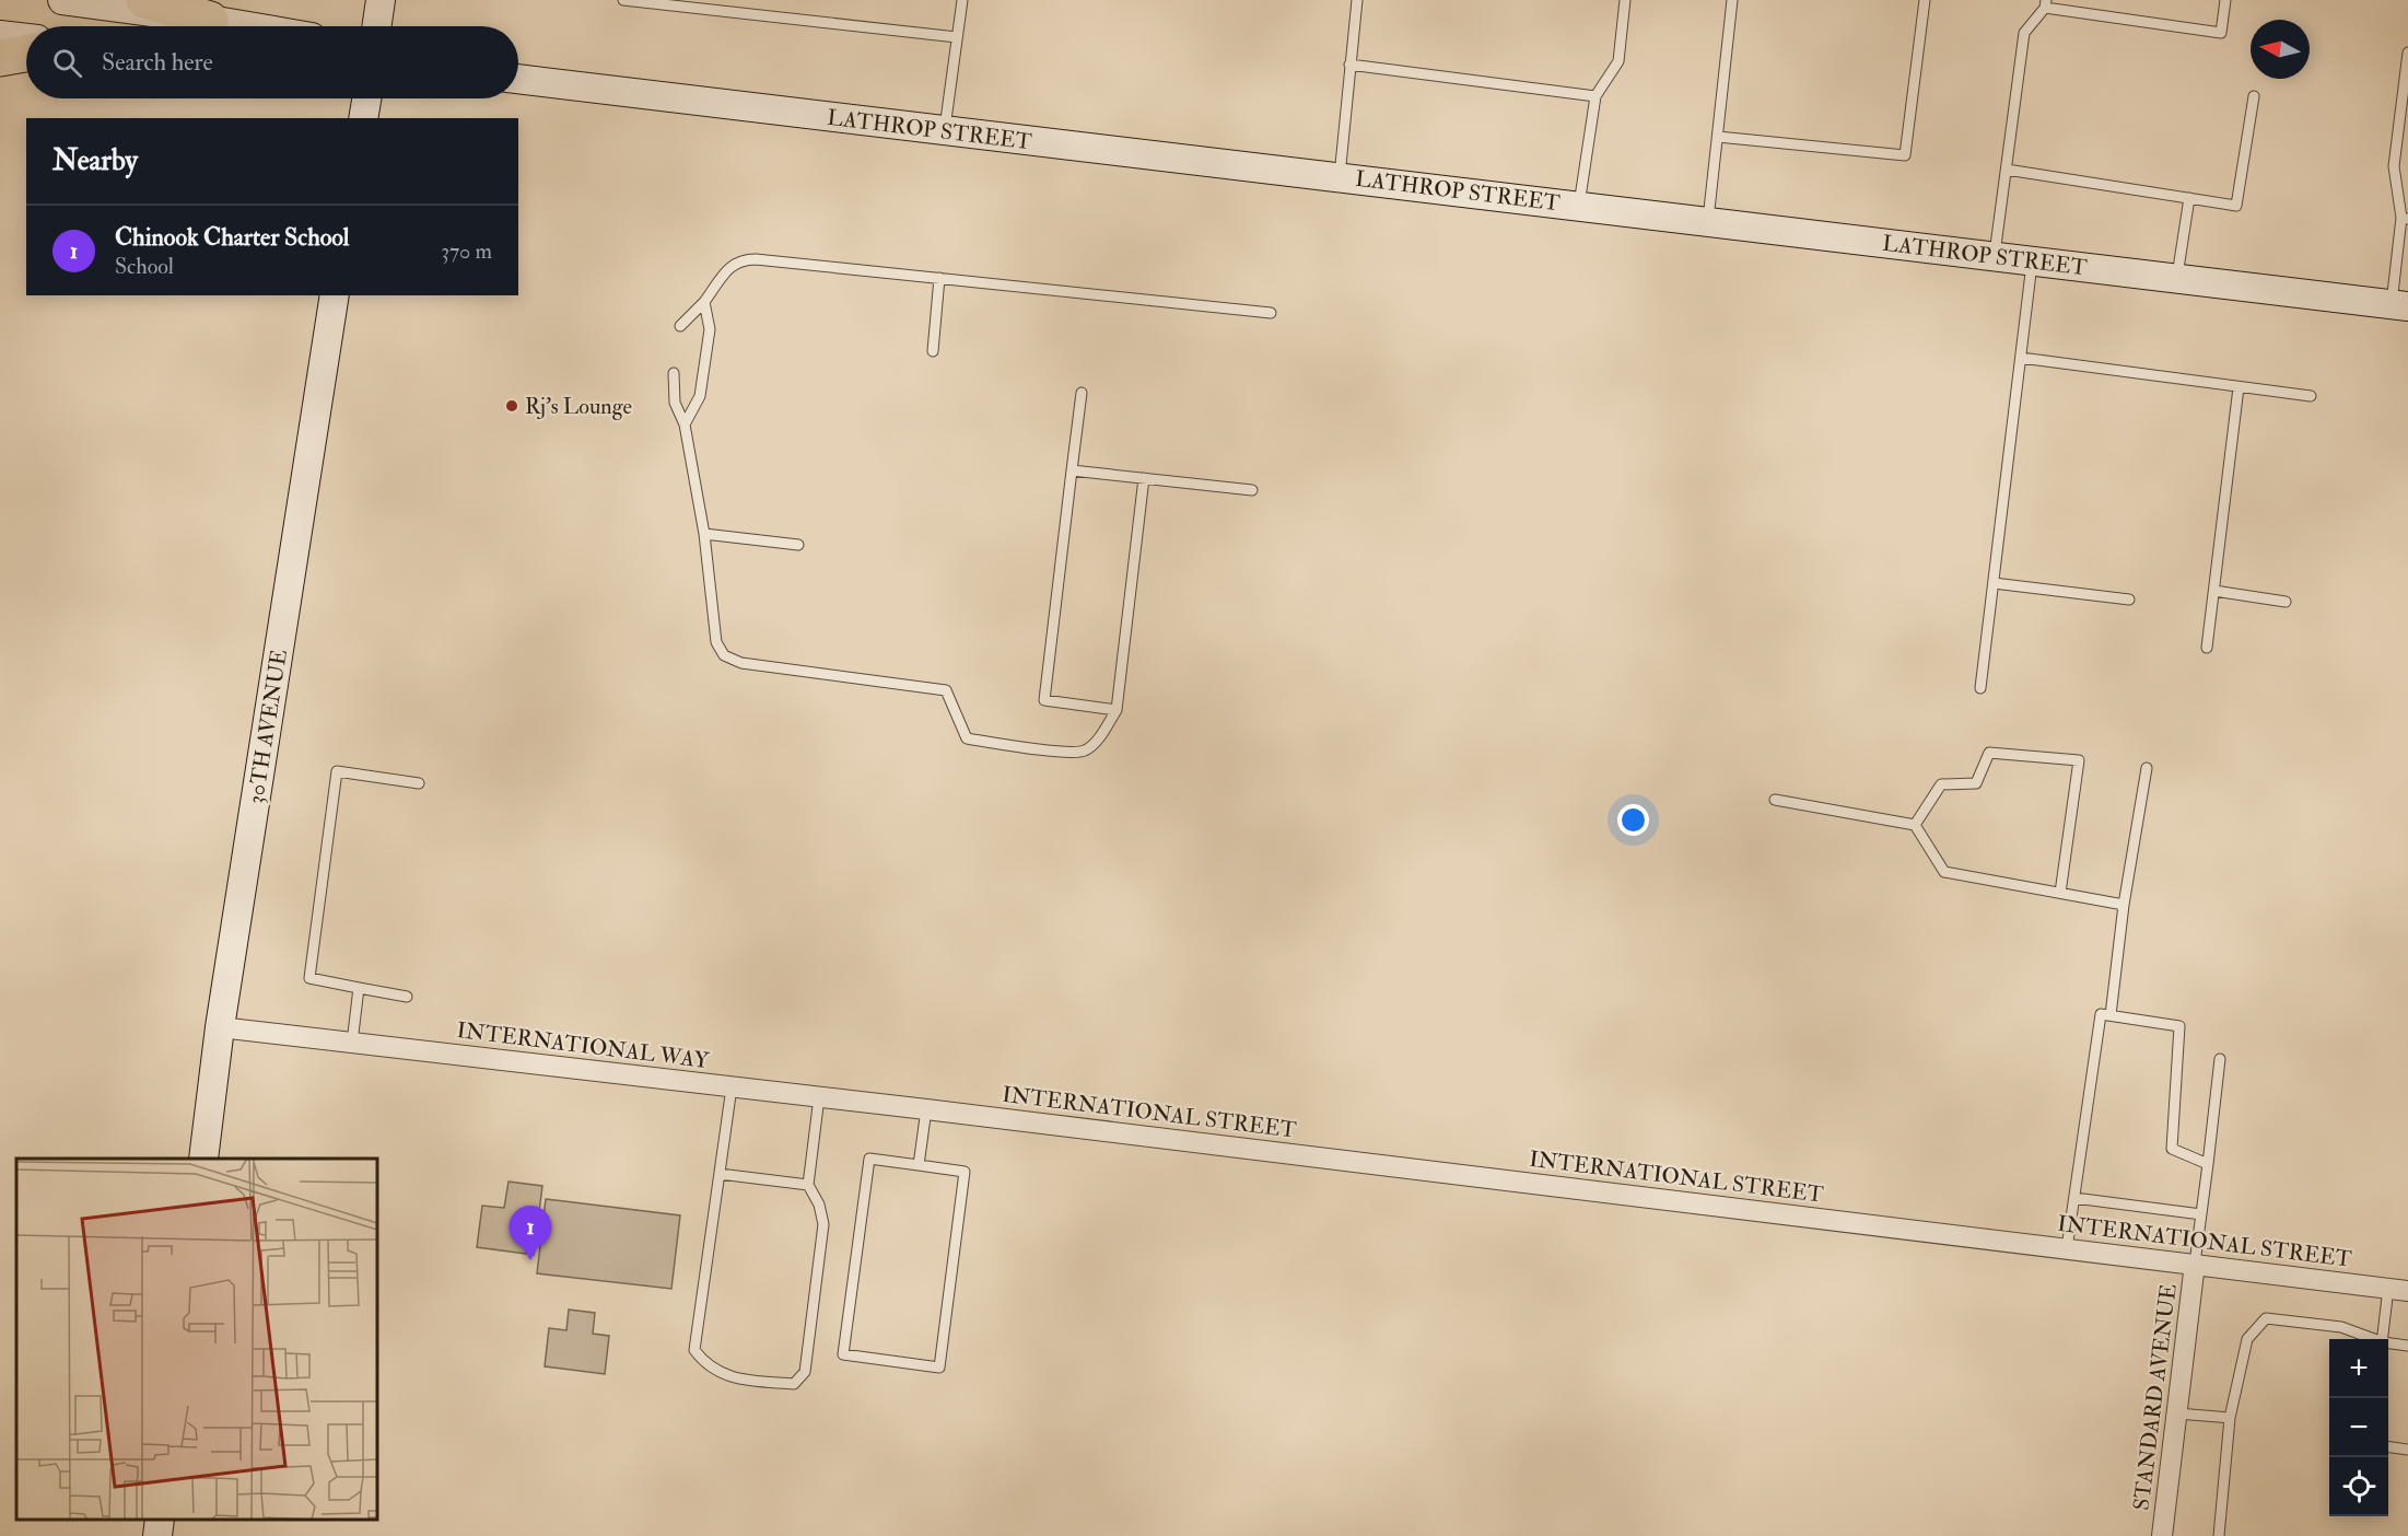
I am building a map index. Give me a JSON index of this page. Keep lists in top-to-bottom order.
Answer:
{
  "streets": {
    "main road": ["LATHROP STREET", "30TH AVENUE"],
    "street": ["INTERNATIONAL WAY", "INTERNATIONAL STREET", "STANDARD AVENUE"]
  },
  "crossings": [
    ["30TH AVENUE", "INTERNATIONAL WAY"],
    ["INTERNATIONAL WAY", "INTERNATIONAL STREET"],
    ["INTERNATIONAL STREET", "STANDARD AVENUE"]
  ],
  "places": ["Rj's Lounge"],
  "north": "left",
  "page": {
    "search": "Search here",
    "heading": "Nearby",
    "list": [
      {
        "mark": "1",
        "name": "Chinook Charter School",
        "note": "School",
        "value": "370 m"
      }
    ],
    "pins": "1",
    "map_buttons": ["+", "−"]
  }
}
